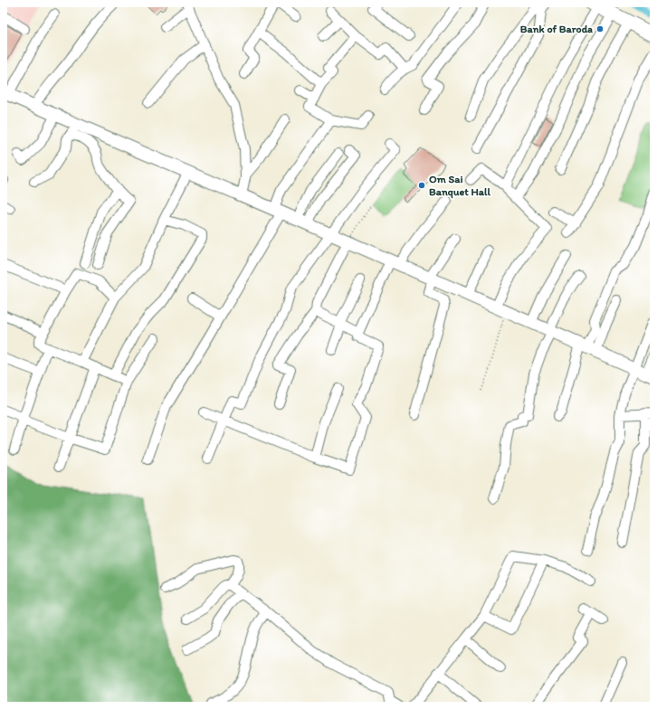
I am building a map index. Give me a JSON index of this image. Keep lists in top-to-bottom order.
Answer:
{
  "places": ["Bank of Baroda", "Om Sai Banquet Hall"]
}
